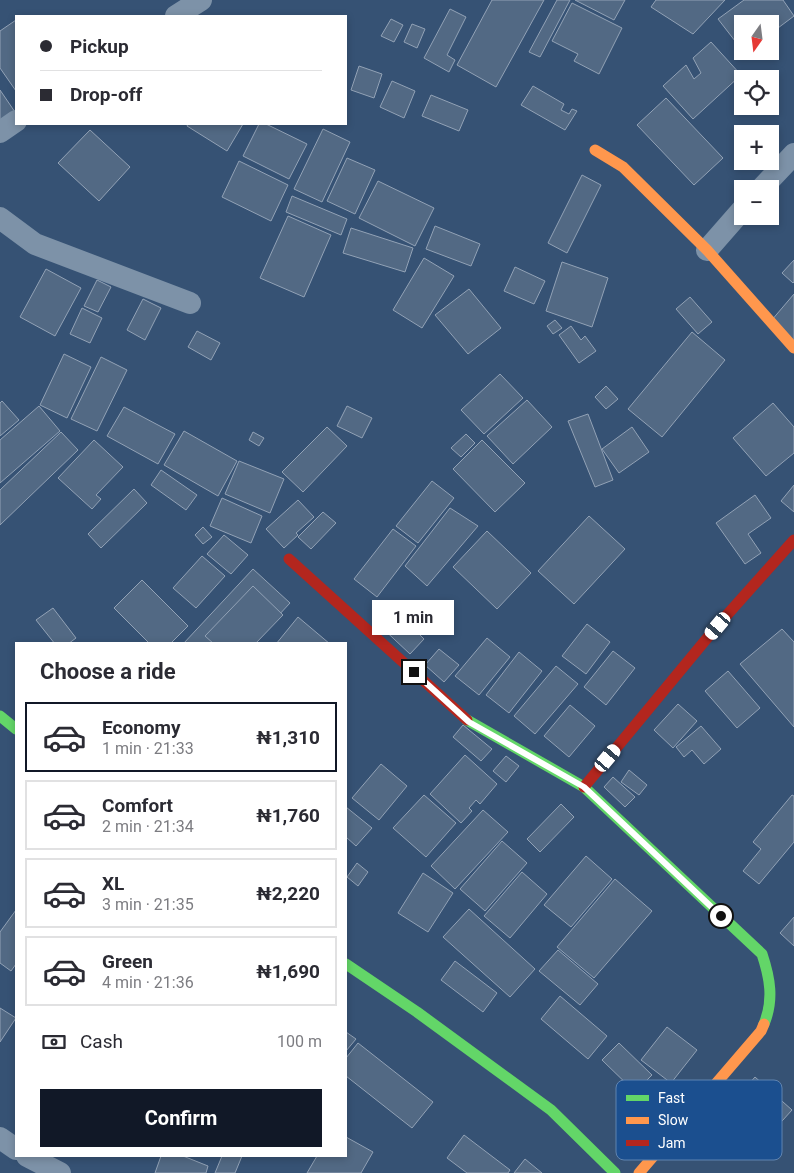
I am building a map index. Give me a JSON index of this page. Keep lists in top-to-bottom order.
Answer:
{
  "legend": ["Fast", "Slow", "Jam"],
  "north": "bottom",
  "page": {
    "map_buttons": ["+", "−"],
    "banner": ["Pickup", "Drop-off"],
    "bubble": "1 min",
    "heading": "Choose a ride",
    "list": [
      {
        "name": "Economy",
        "note": "1 min · 21:33",
        "value": "₦1,310"
      },
      {
        "name": "Comfort",
        "note": "2 min · 21:34",
        "value": "₦1,760"
      },
      {
        "name": "XL",
        "note": "3 min · 21:35",
        "value": "₦2,220"
      },
      {
        "name": "Green",
        "note": "4 min · 21:36",
        "value": "₦1,690"
      }
    ],
    "pay": ["Cash", "100 m"],
    "buttons": "Confirm"
  }
}
